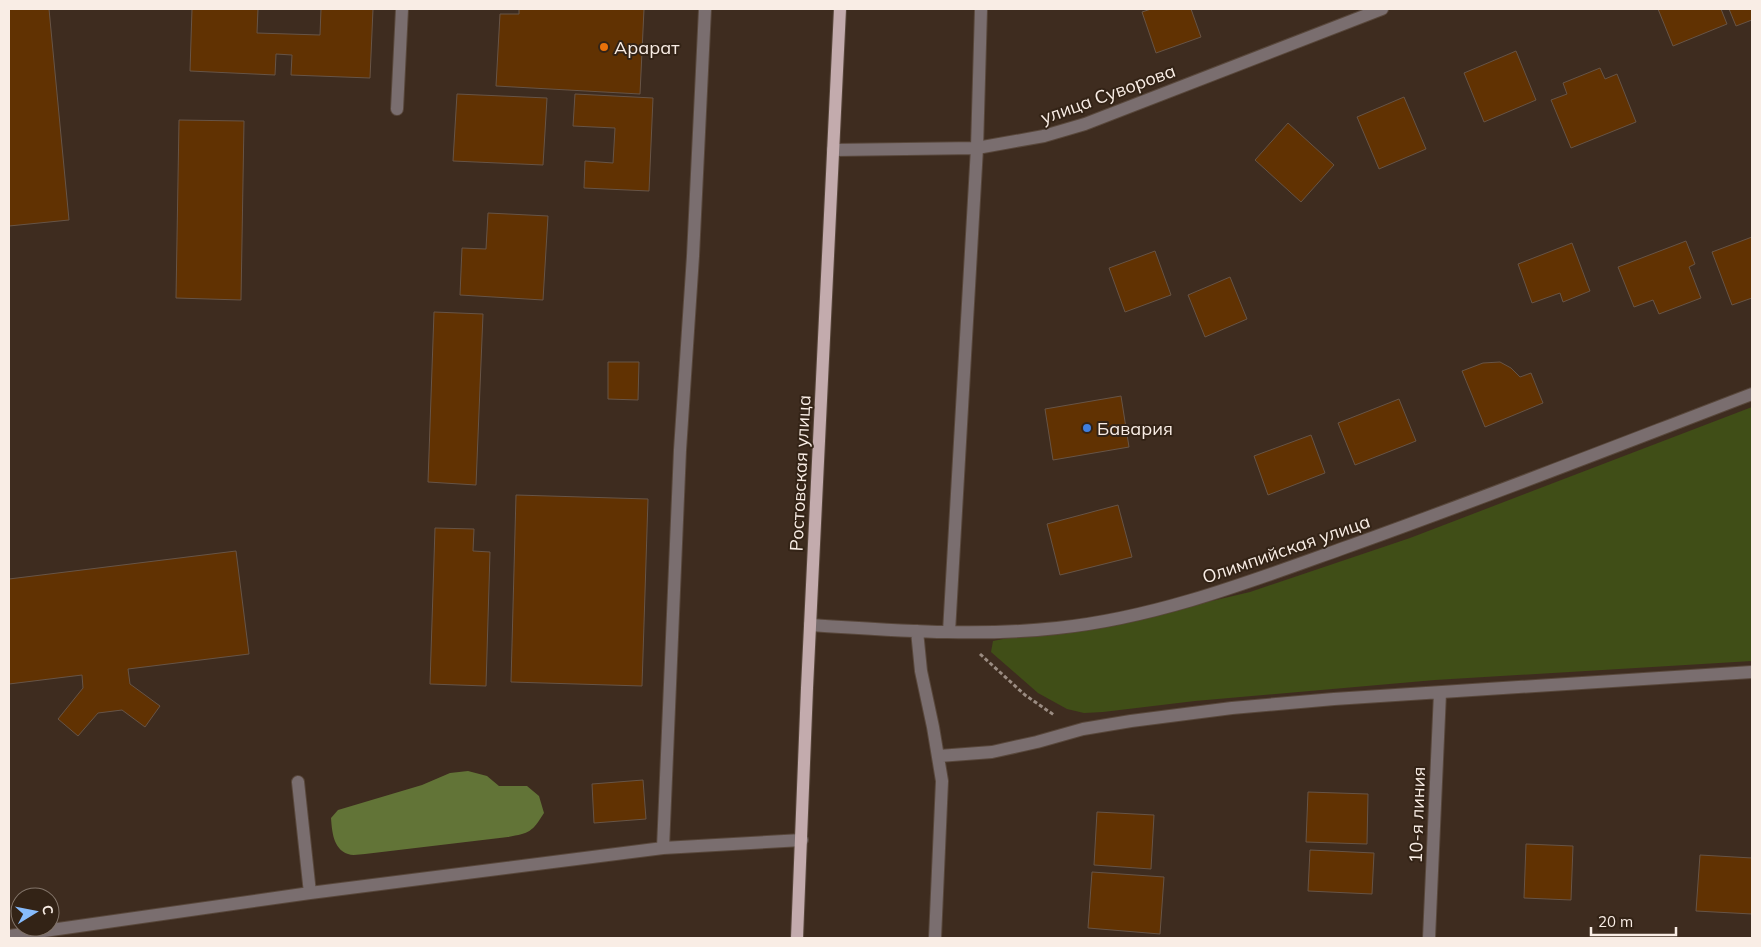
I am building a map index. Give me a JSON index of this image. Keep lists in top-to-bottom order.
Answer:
{
  "streets": {
    "main road": ["Ростовская улица"],
    "street": ["улица Суворова", "Олимпийская улица", "10-я линия"]
  },
  "crossings": [
    ["улица Суворова", "Ростовская улица"],
    ["Ростовская улица", "Олимпийская улица"]
  ],
  "places": ["Арарат", "Бавария"],
  "scale_bar": "20 m",
  "north": "right"
}
